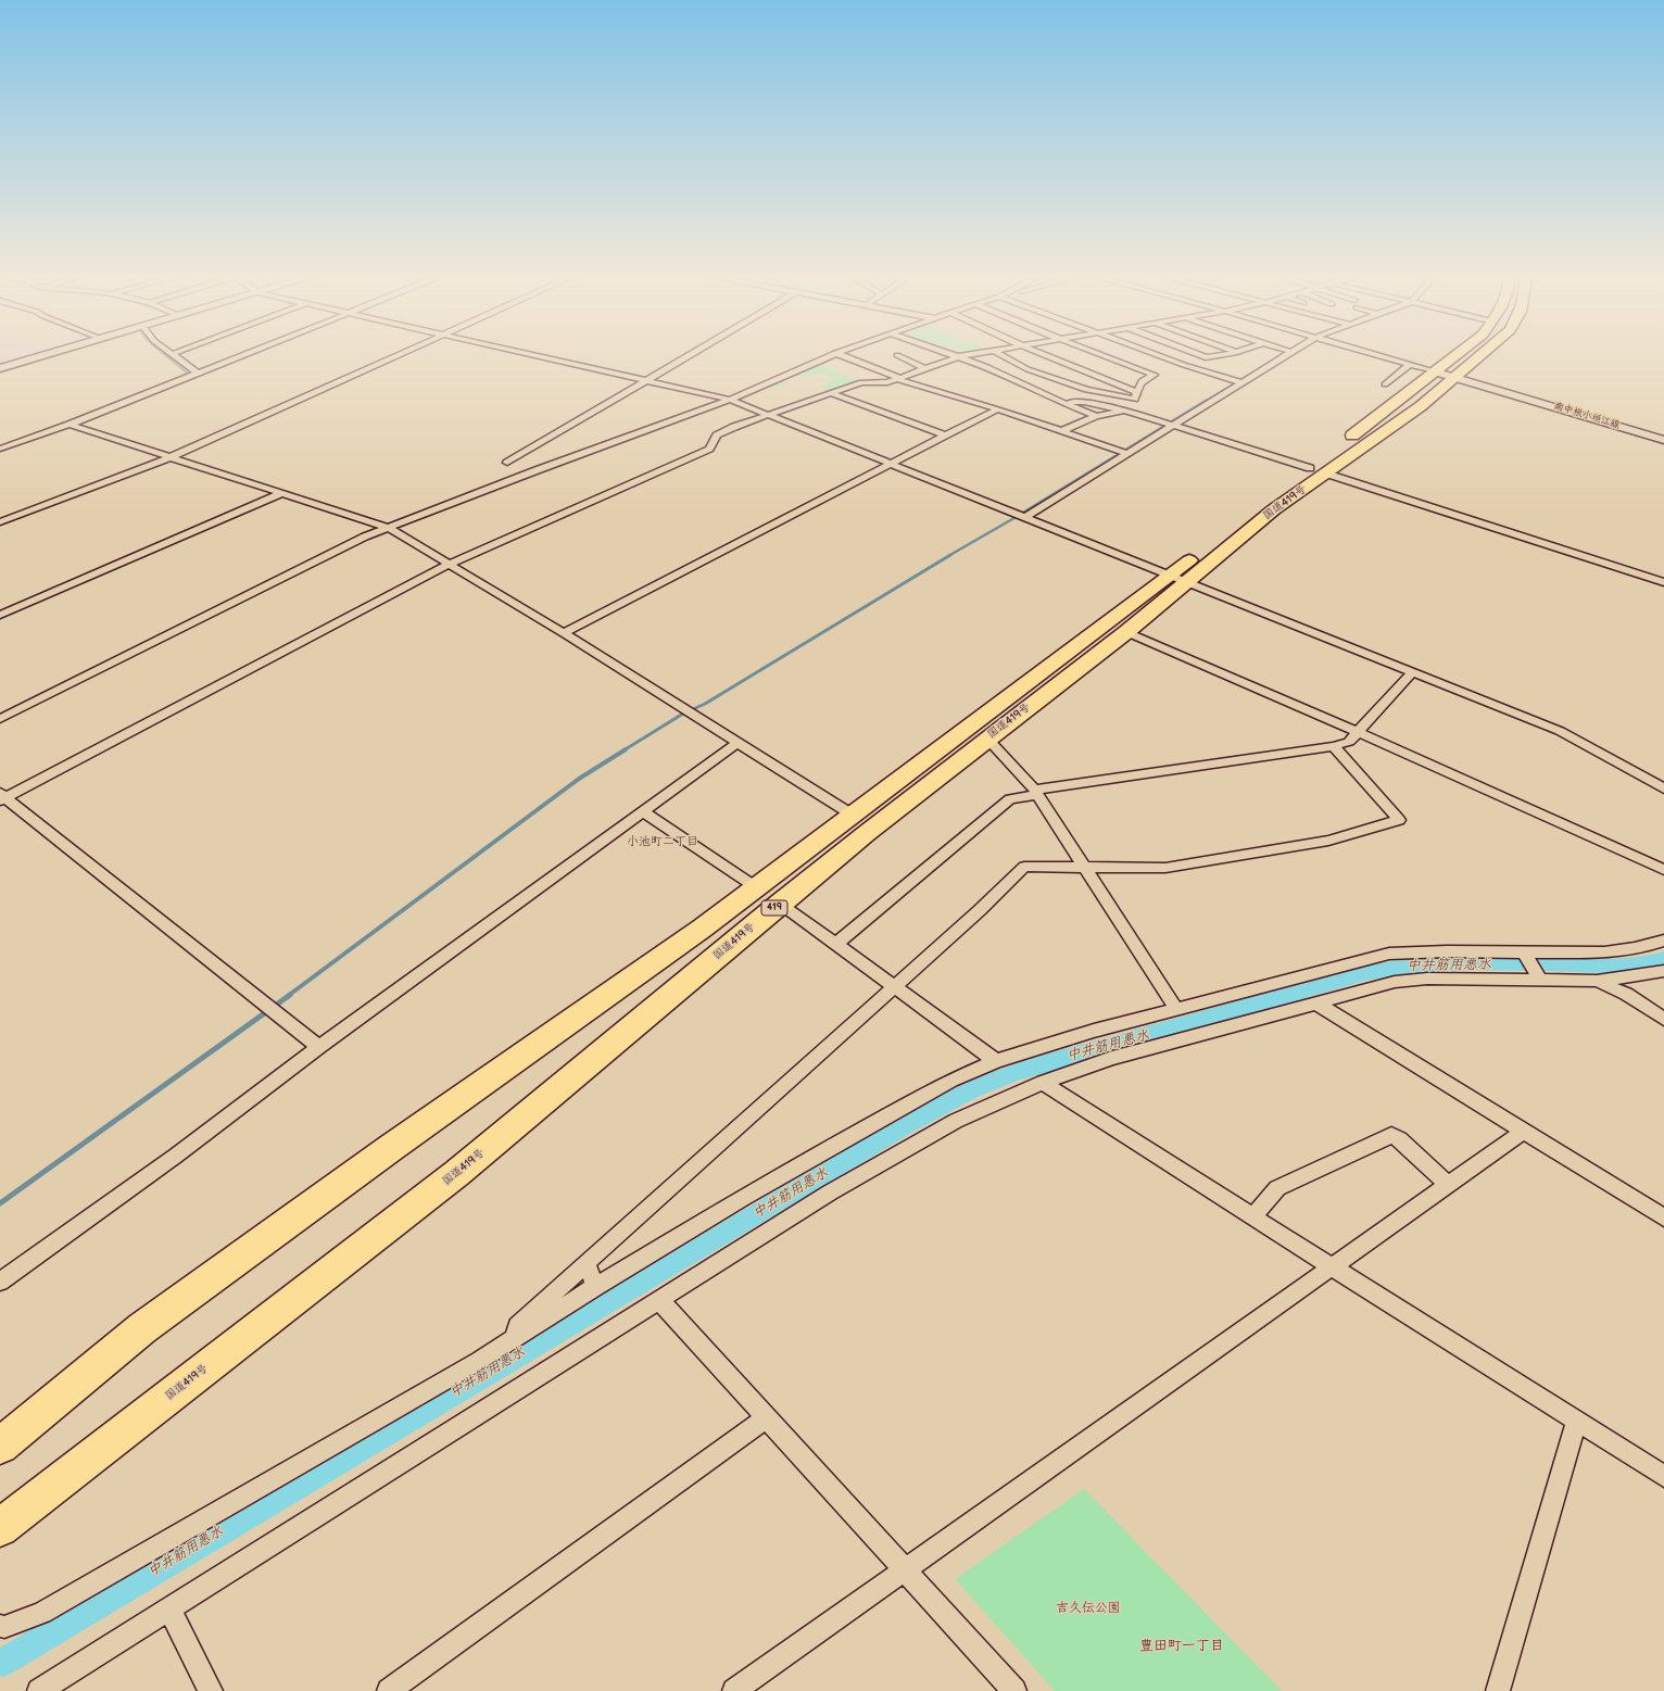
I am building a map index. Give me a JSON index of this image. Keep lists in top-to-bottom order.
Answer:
{
  "streets": {
    "highway": ["国道419号", "419"],
    "street": ["南中根小垣江線"]
  },
  "crossings": [
    ["南中根小垣江線", "国道419号"]
  ],
  "districts": ["小池町二丁目", "豊田町一丁目"],
  "water": ["中井筋用悪水"],
  "parks": ["吉久伝公園"]
}
